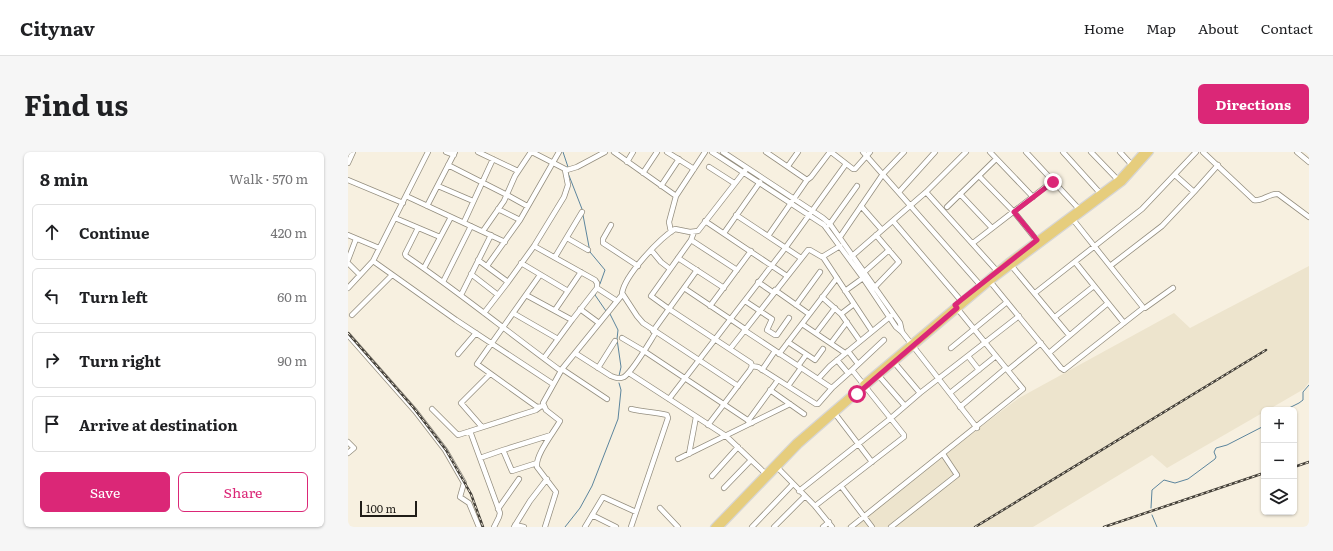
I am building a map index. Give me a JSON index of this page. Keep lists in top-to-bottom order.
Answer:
{
  "scale_bar": "100 m",
  "page": {
    "header": "Citynav",
    "nav": [
      "Home",
      "Map",
      "About",
      "Contact"
    ],
    "title": "Find us",
    "buttons": [
      "Directions",
      ["Save", "Share"]
    ],
    "heading": ["8 min", "Walk · 570 m"],
    "list": [
      ["Continue", "420 m"],
      ["Turn left", "60 m"],
      ["Turn right", "90 m"],
      "Arrive at destination"
    ],
    "map_buttons": ["+", "−"],
    "scale": "100 m"
  }
}
